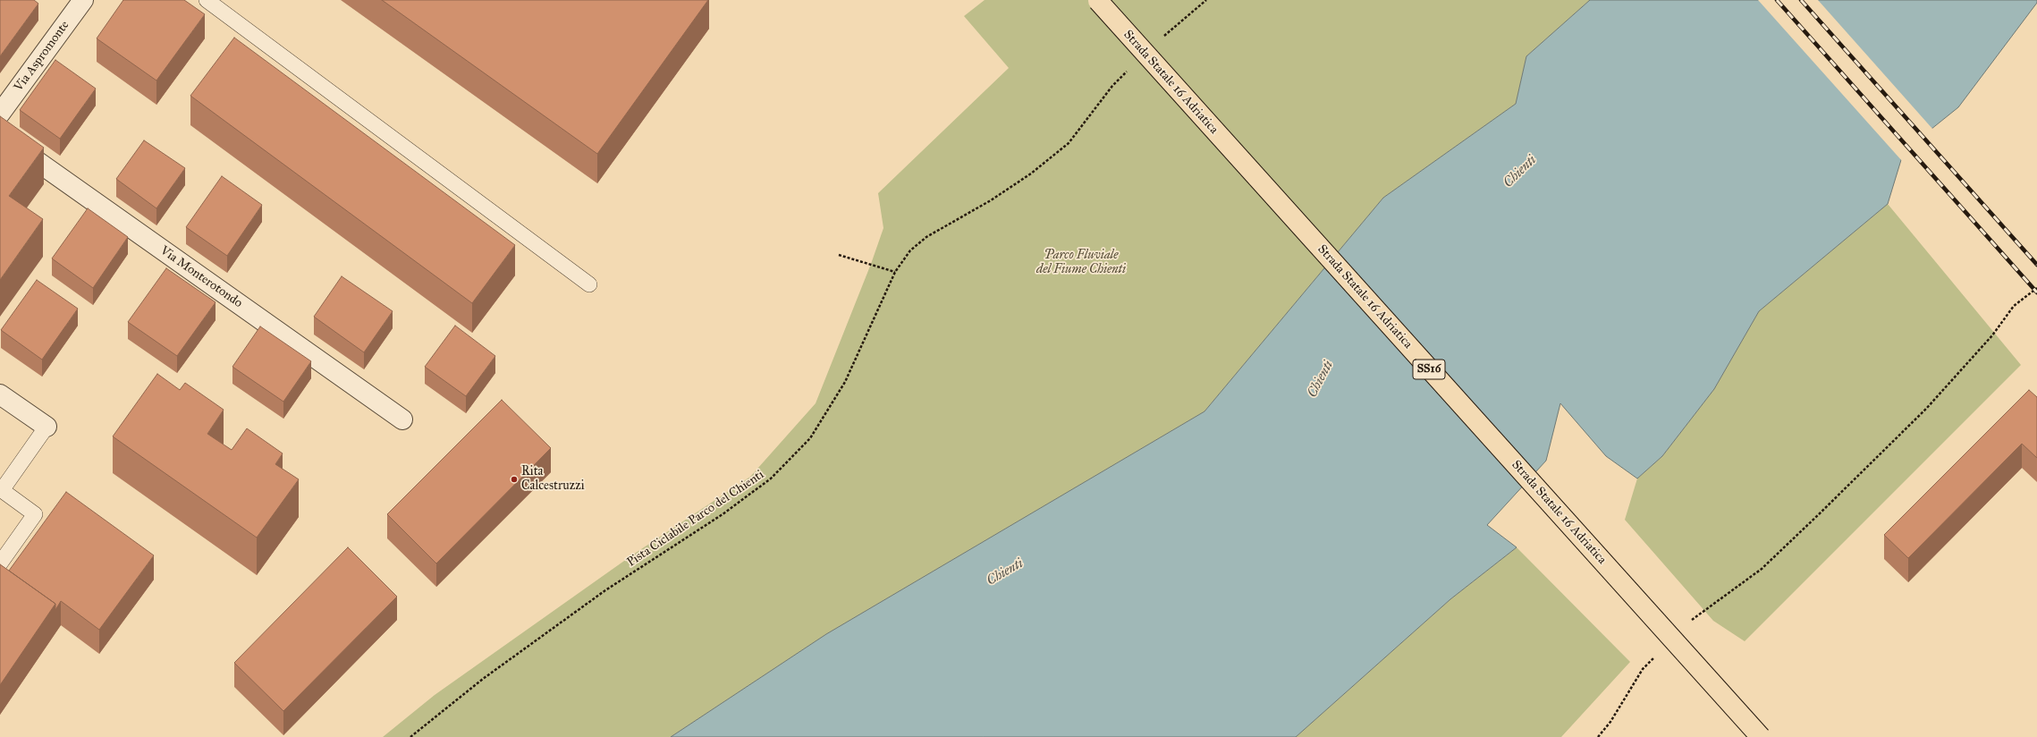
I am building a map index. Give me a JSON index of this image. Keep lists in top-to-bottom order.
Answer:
{
  "streets": {
    "main road": ["Strada Statale 16 Adriatica", "SS16"],
    "street": ["Via Aspromonte", "Via Monterotondo"],
    "path": ["Pista Ciclabile Parco del Chienti"]
  },
  "water": ["Chienti"],
  "parks": ["Parco Fluviale del Fiume Chienti"],
  "places": ["Rita Calcestruzzi"]
}
